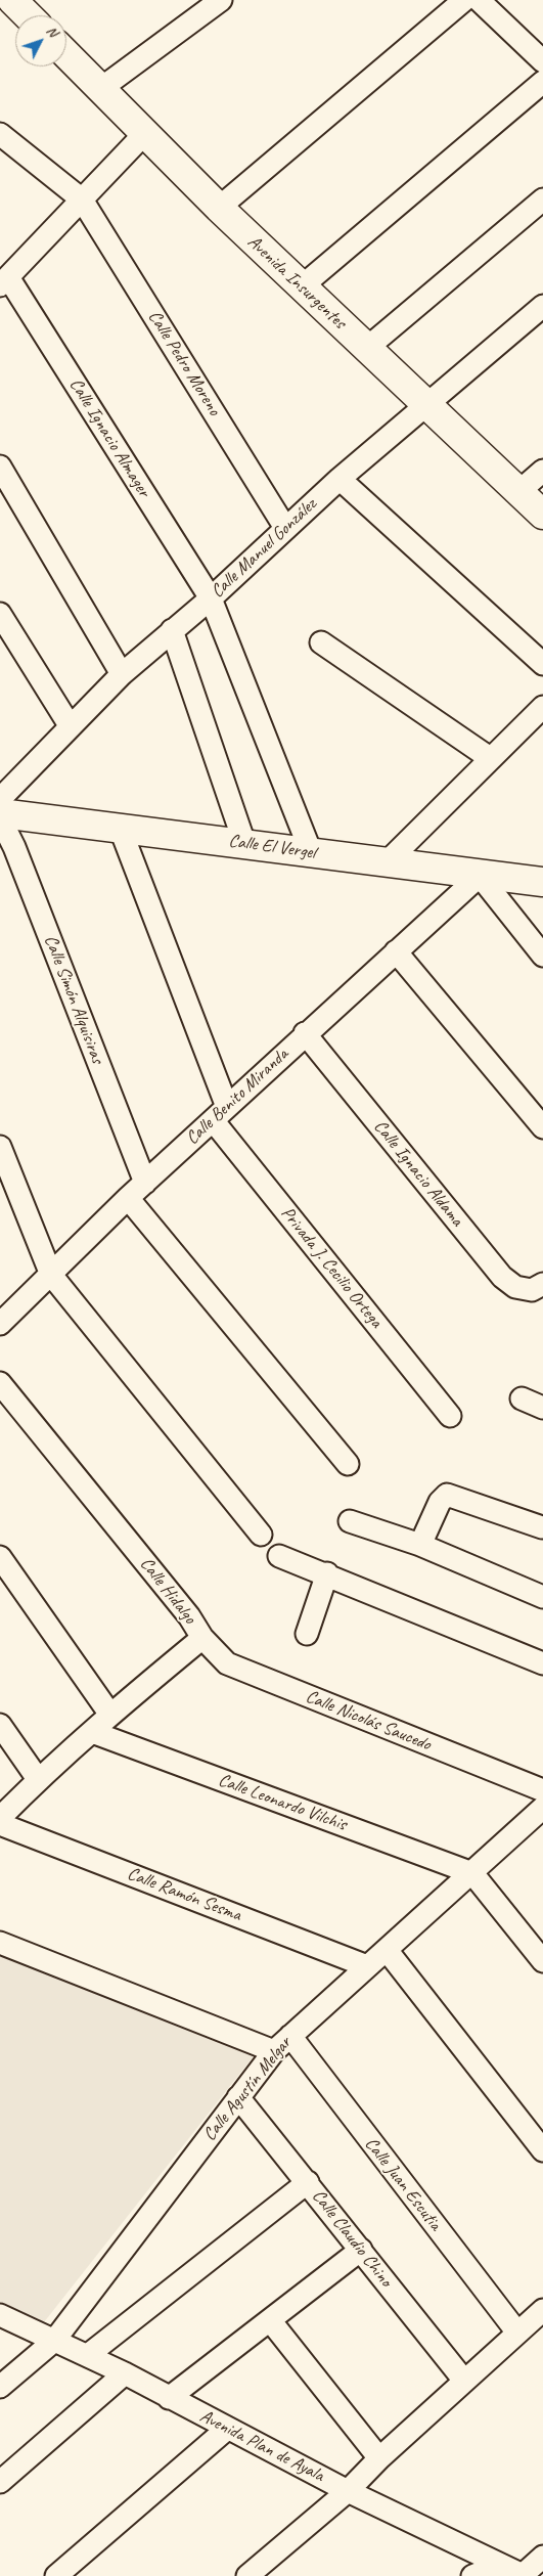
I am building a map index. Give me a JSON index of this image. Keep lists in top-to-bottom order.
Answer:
{
  "streets": {
    "street": [
      "Avenida Insurgentes",
      "Calle Pedro Moreno",
      "Calle Ignacio Almager",
      "Calle Manuel González",
      "Calle El Vergel",
      "Calle Simón Alquisiras",
      "Calle Benito Miranda",
      "Calle Ignacio Aldama",
      "Privada J. Cecilio Ortega",
      "Calle Hidalgo",
      "Calle Nicolás Saucedo",
      "Calle Leonardo Vilchis",
      "Calle Ramón Sesma",
      "Calle Agustín Melgar",
      "Calle Juan Escutia",
      "Calle Claudio Chino",
      "Avenida Plan de Ayala"
    ]
  },
  "crossings": [
    ["Avenida Insurgentes", "Calle Manuel González"],
    ["Calle Pedro Moreno", "Calle Manuel González"],
    ["Calle Ignacio Almager", "Calle Manuel González"],
    ["Calle Ignacio Almager", "Calle El Vergel"],
    ["Calle El Vergel", "Calle Benito Miranda"],
    ["Calle El Vergel", "Privada J. Cecilio Ortega"],
    ["Calle Simón Alquisiras", "Calle Benito Miranda"],
    ["Calle Benito Miranda", "Calle Ignacio Aldama"],
    ["Calle Benito Miranda", "Privada J. Cecilio Ortega"],
    ["Calle Hidalgo", "Calle Nicolás Saucedo"],
    ["Calle Hidalgo", "Calle Leonardo Vilchis"],
    ["Calle Leonardo Vilchis", "Calle Agustín Melgar"],
    ["Calle Ramón Sesma", "Calle Agustín Melgar"],
    ["Calle Agustín Melgar", "Calle Juan Escutia"],
    ["Calle Agustín Melgar", "Calle Claudio Chino"],
    ["Calle Agustín Melgar", "Avenida Plan de Ayala"]
  ],
  "north": "top right"
}
